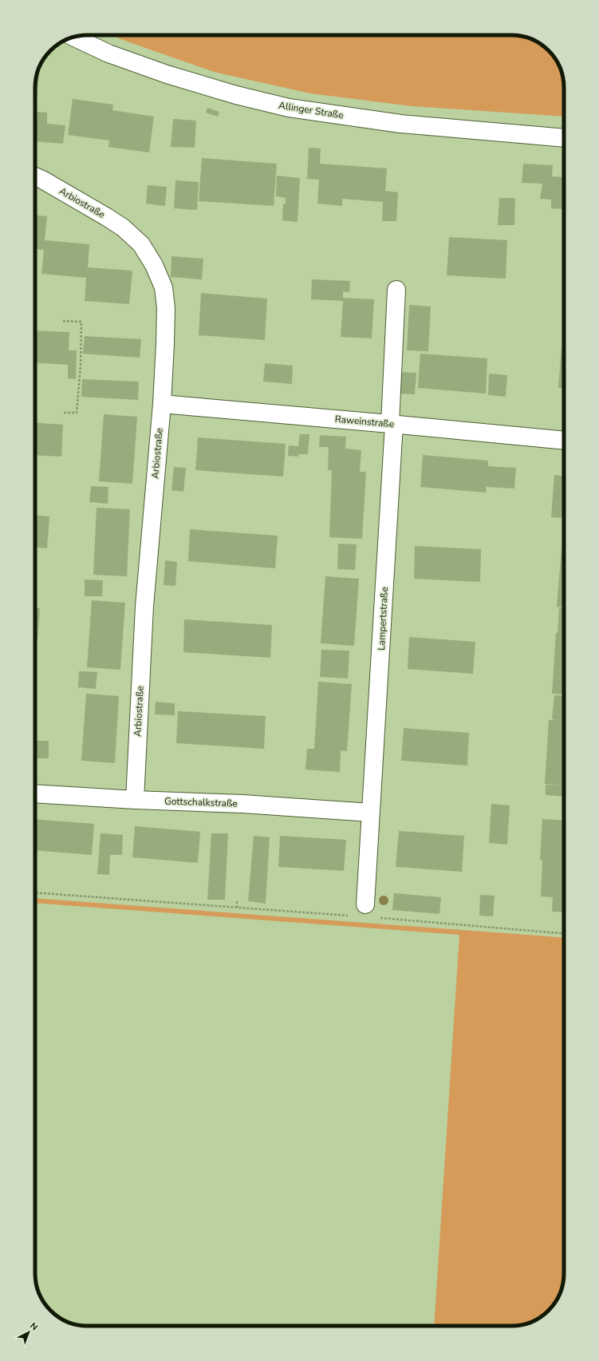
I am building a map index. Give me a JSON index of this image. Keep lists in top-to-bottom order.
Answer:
{
  "streets": {
    "street": [
      "Allinger Straße",
      "Arbiostraße",
      "Raweinstraße",
      "Lampertstraße",
      "Gottschalkstraße"
    ]
  },
  "crossings": [
    ["Arbiostraße", "Raweinstraße"],
    ["Arbiostraße", "Gottschalkstraße"],
    ["Raweinstraße", "Lampertstraße"],
    ["Lampertstraße", "Gottschalkstraße"]
  ],
  "north": "top right"
}
